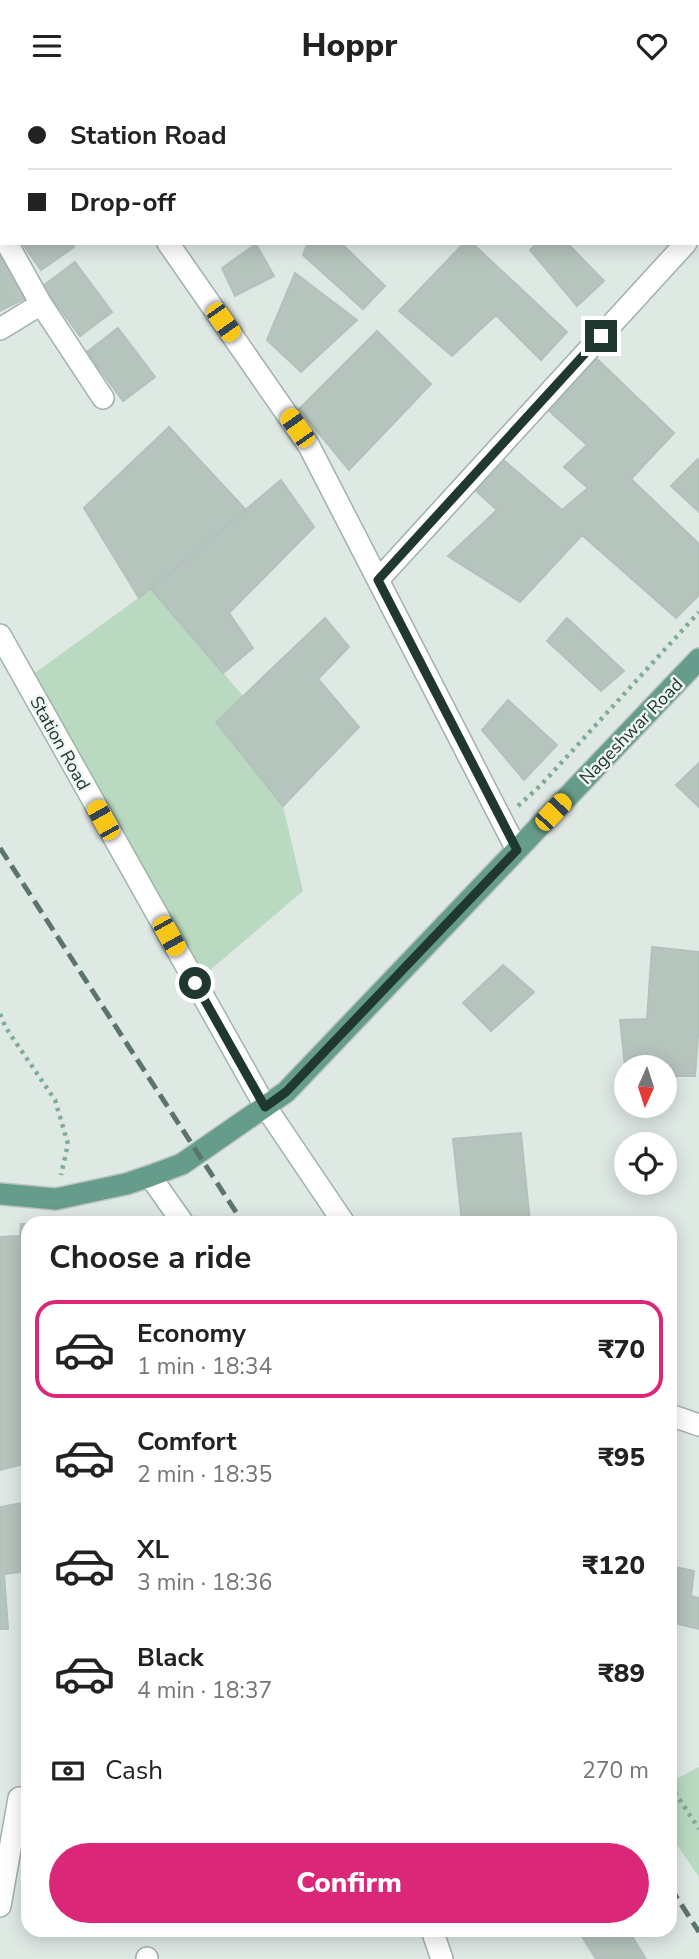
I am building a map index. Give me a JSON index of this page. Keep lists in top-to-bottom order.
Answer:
{
  "streets": {
    "main road": ["Nageshwar Road"],
    "street": ["Station Road"]
  },
  "crossings": [
    ["Nageshwar Road", "Station Road"]
  ],
  "north": "bottom",
  "page": {
    "header": "Hoppr",
    "banner": ["Station Road", "Drop-off"],
    "heading": "Choose a ride",
    "list": [
      {
        "name": "Economy",
        "note": "1 min · 18:34",
        "value": "₹70"
      },
      {
        "name": "Comfort",
        "note": "2 min · 18:35",
        "value": "₹95"
      },
      {
        "name": "XL",
        "note": "3 min · 18:36",
        "value": "₹120"
      },
      {
        "name": "Black",
        "note": "4 min · 18:37",
        "value": "₹89"
      }
    ],
    "pay": ["Cash", "270 m"],
    "buttons": "Confirm"
  }
}
